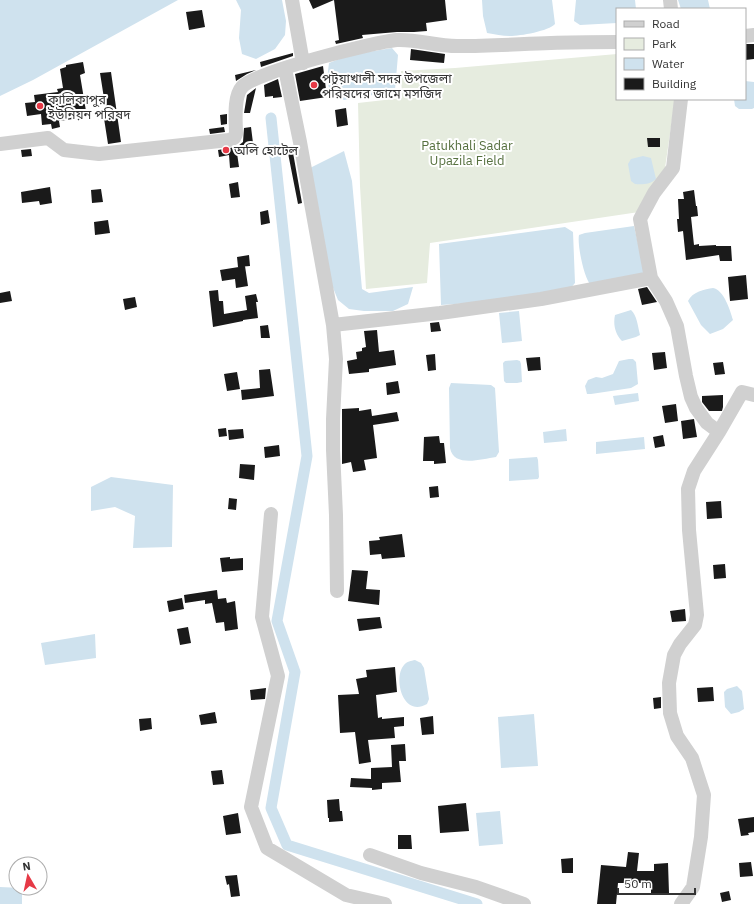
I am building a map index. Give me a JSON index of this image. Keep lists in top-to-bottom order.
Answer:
{
  "parks": ["Patukhali Sadar Upazila Field"],
  "places": ["পটুয়াখালী সদর উপজেলা পরিষদের জামে মসজিদ", "কালিকাপুর ইউনিয়ন পরিষদ", "অলি হোটেল"],
  "legend": [
    "Road",
    "Park",
    "Water",
    "Building"
  ],
  "scale_bar": "50 m",
  "north": "top"
}
